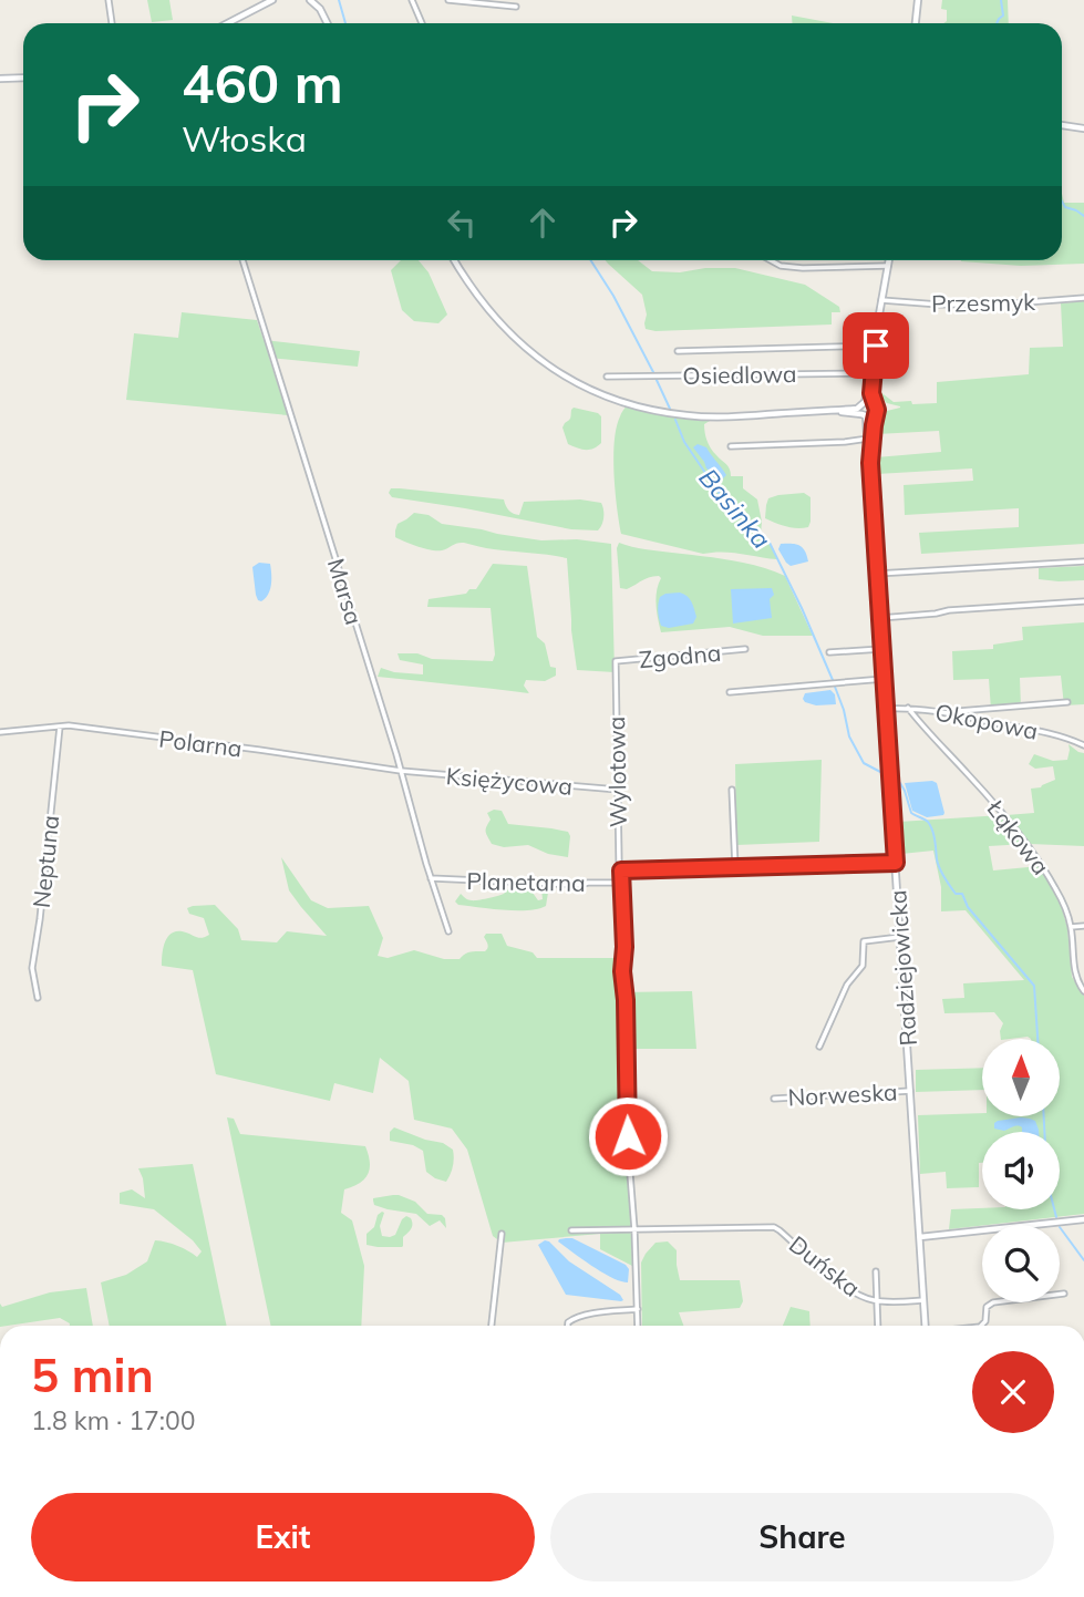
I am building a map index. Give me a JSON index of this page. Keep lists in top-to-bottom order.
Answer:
{
  "streets": {
    "main road": ["Radziejowicka"],
    "street": [
      "Przesmyk",
      "Osiedlowa",
      "Marsa",
      "Zgodna",
      "Okopowa",
      "Polarna",
      "Wylotowa",
      "Księżycowa",
      "Łąkowa",
      "Neptuna",
      "Planetarna",
      "Norweska",
      "Duńska"
    ]
  },
  "crossings": [
    ["Marsa", "Polarna"],
    ["Marsa", "Księżycowa"],
    ["Marsa", "Planetarna"],
    ["Zgodna", "Wylotowa"],
    ["Okopowa", "Łąkowa"],
    ["Okopowa", "Radziejowicka"],
    ["Polarna", "Księżycowa"],
    ["Polarna", "Neptuna"],
    ["Wylotowa", "Księżycowa"],
    ["Wylotowa", "Planetarna"],
    ["Wylotowa", "Duńska"],
    ["Radziejowicka", "Norweska"],
    ["Radziejowicka", "Duńska"]
  ],
  "water": ["Basinka"],
  "north": "top",
  "page": {
    "turn": ["460 m", "Włoska"],
    "heading": ["5 min", "1.8 km · 17:00"],
    "buttons": ["Exit", "Share"]
  }
}
